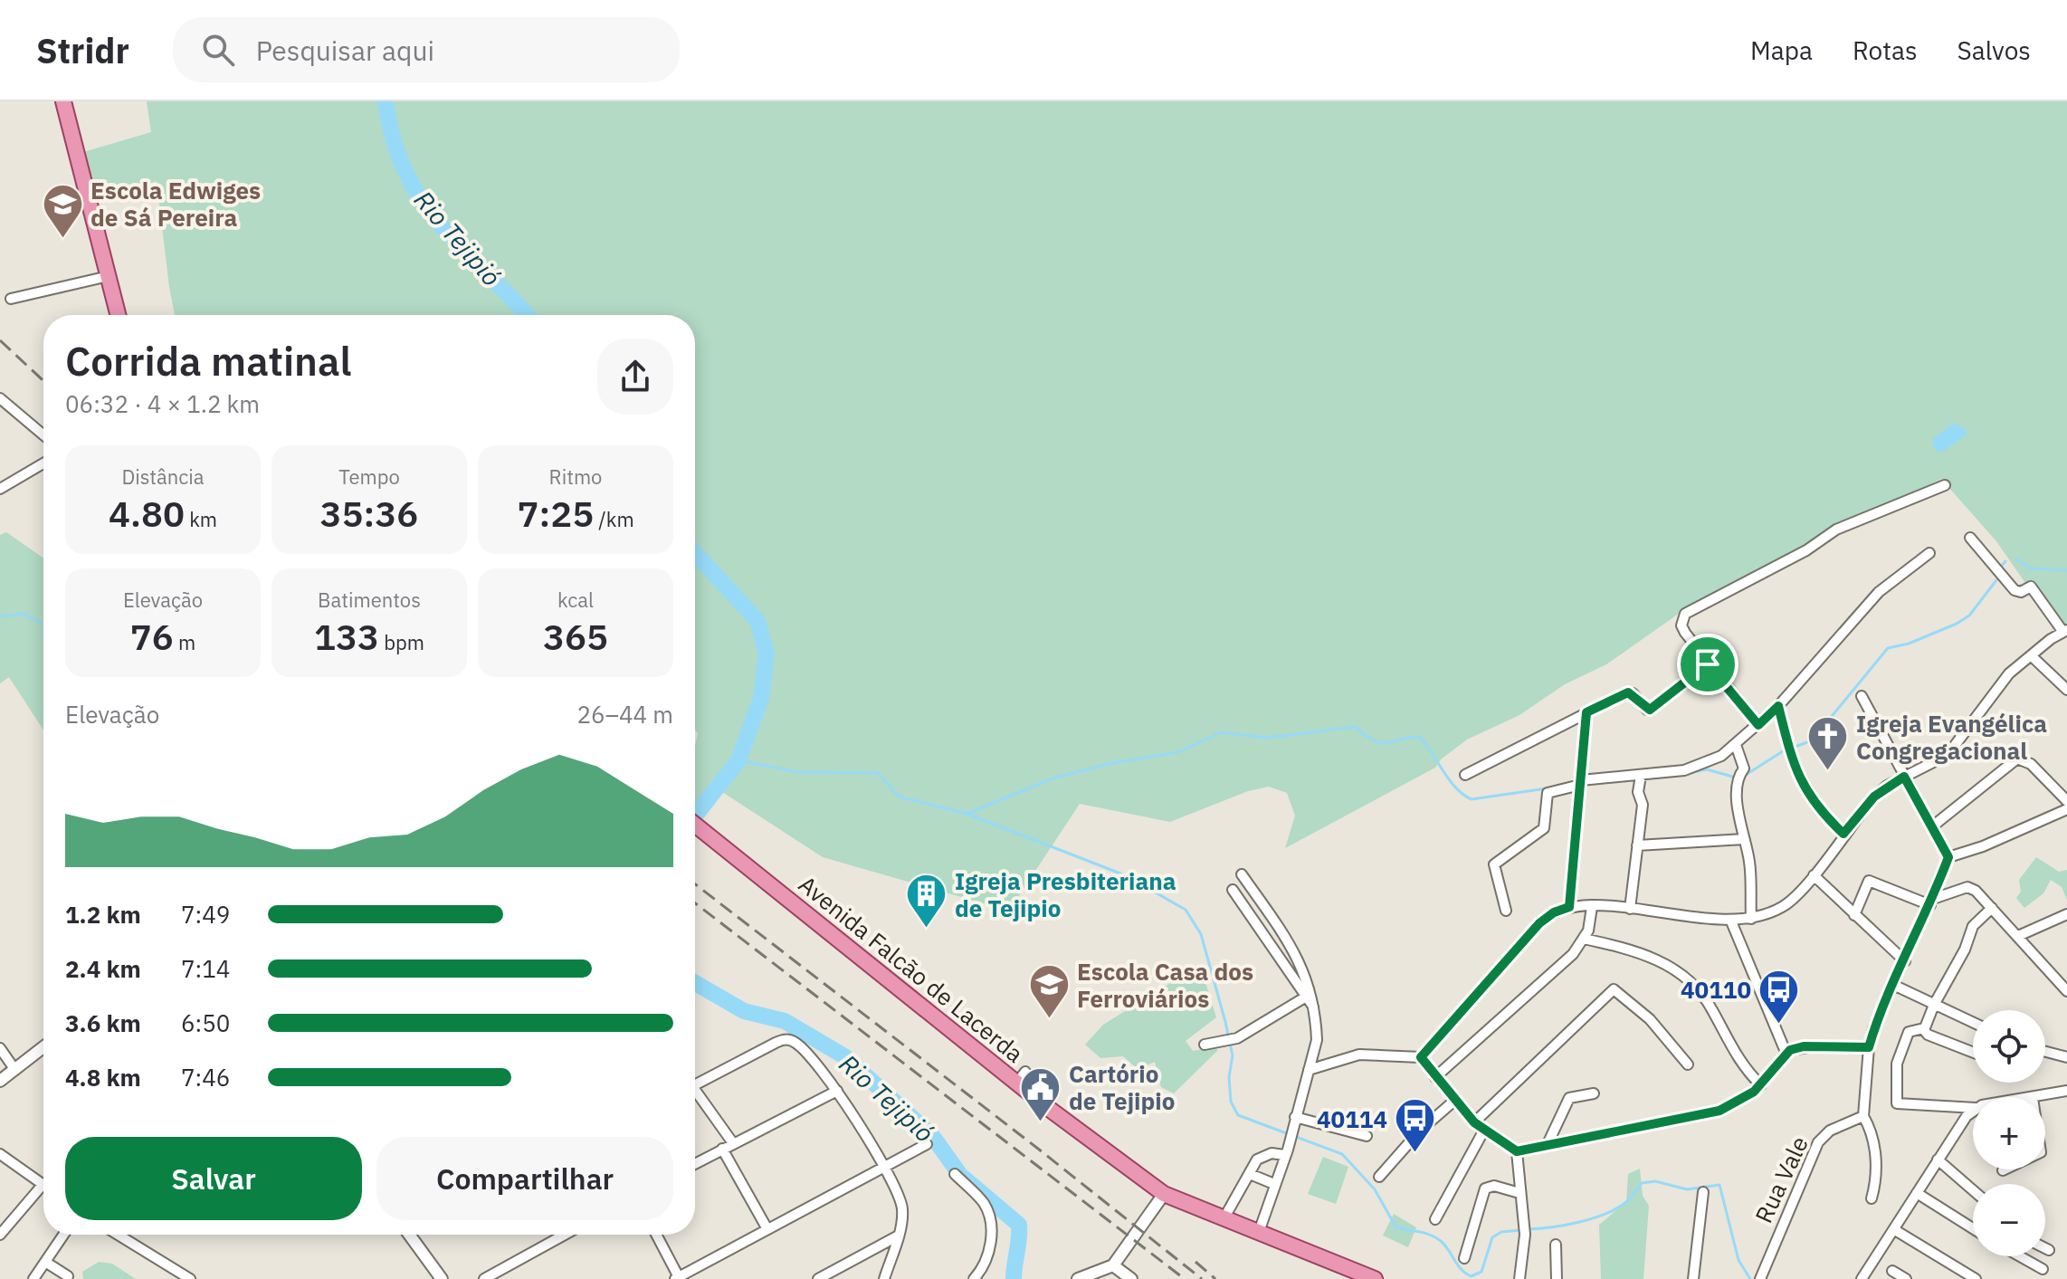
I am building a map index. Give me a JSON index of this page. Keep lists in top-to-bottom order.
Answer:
{
  "streets": {
    "main road": ["Avenida Falcão de Lacerda"],
    "street": ["Rua Vale"]
  },
  "water": ["Rio Tejipió"],
  "places": {
    "school or university": ["Escola Edwiges de Sá Pereira", "Escola Casa dos Ferroviários"],
    "church": ["Igreja Evangélica Congregacional"],
    "building": ["Igreja Presbiteriana de Tejipio"],
    "bus stop": ["40110", "40114"],
    "public building": ["Cartório de Tejipio"]
  },
  "page": {
    "header": "Stridr",
    "search": "Pesquisar aqui",
    "nav": ["Mapa", "Rotas", "Salvos"],
    "heading": ["Corrida matinal", "06:32 · 4 × 1.2 km"],
    "stats": [
      ["Distância", "4.80 km"],
      ["Tempo", "35:36"],
      ["Ritmo", "7:25 /km"],
      ["Elevação", "76 m"],
      ["Batimentos", "133 bpm"],
      ["kcal", "365"]
    ],
    "chart": ["Elevação", "26–44 m"],
    "list": [
      {
        "name": "1.2 km",
        "note": "7:49"
      },
      {
        "name": "2.4 km",
        "note": "7:14"
      },
      {
        "name": "3.6 km",
        "note": "6:50"
      },
      {
        "name": "4.8 km",
        "note": "7:46"
      }
    ],
    "map_buttons": ["+", "−"],
    "buttons": ["Salvar", "Compartilhar"]
  }
}
